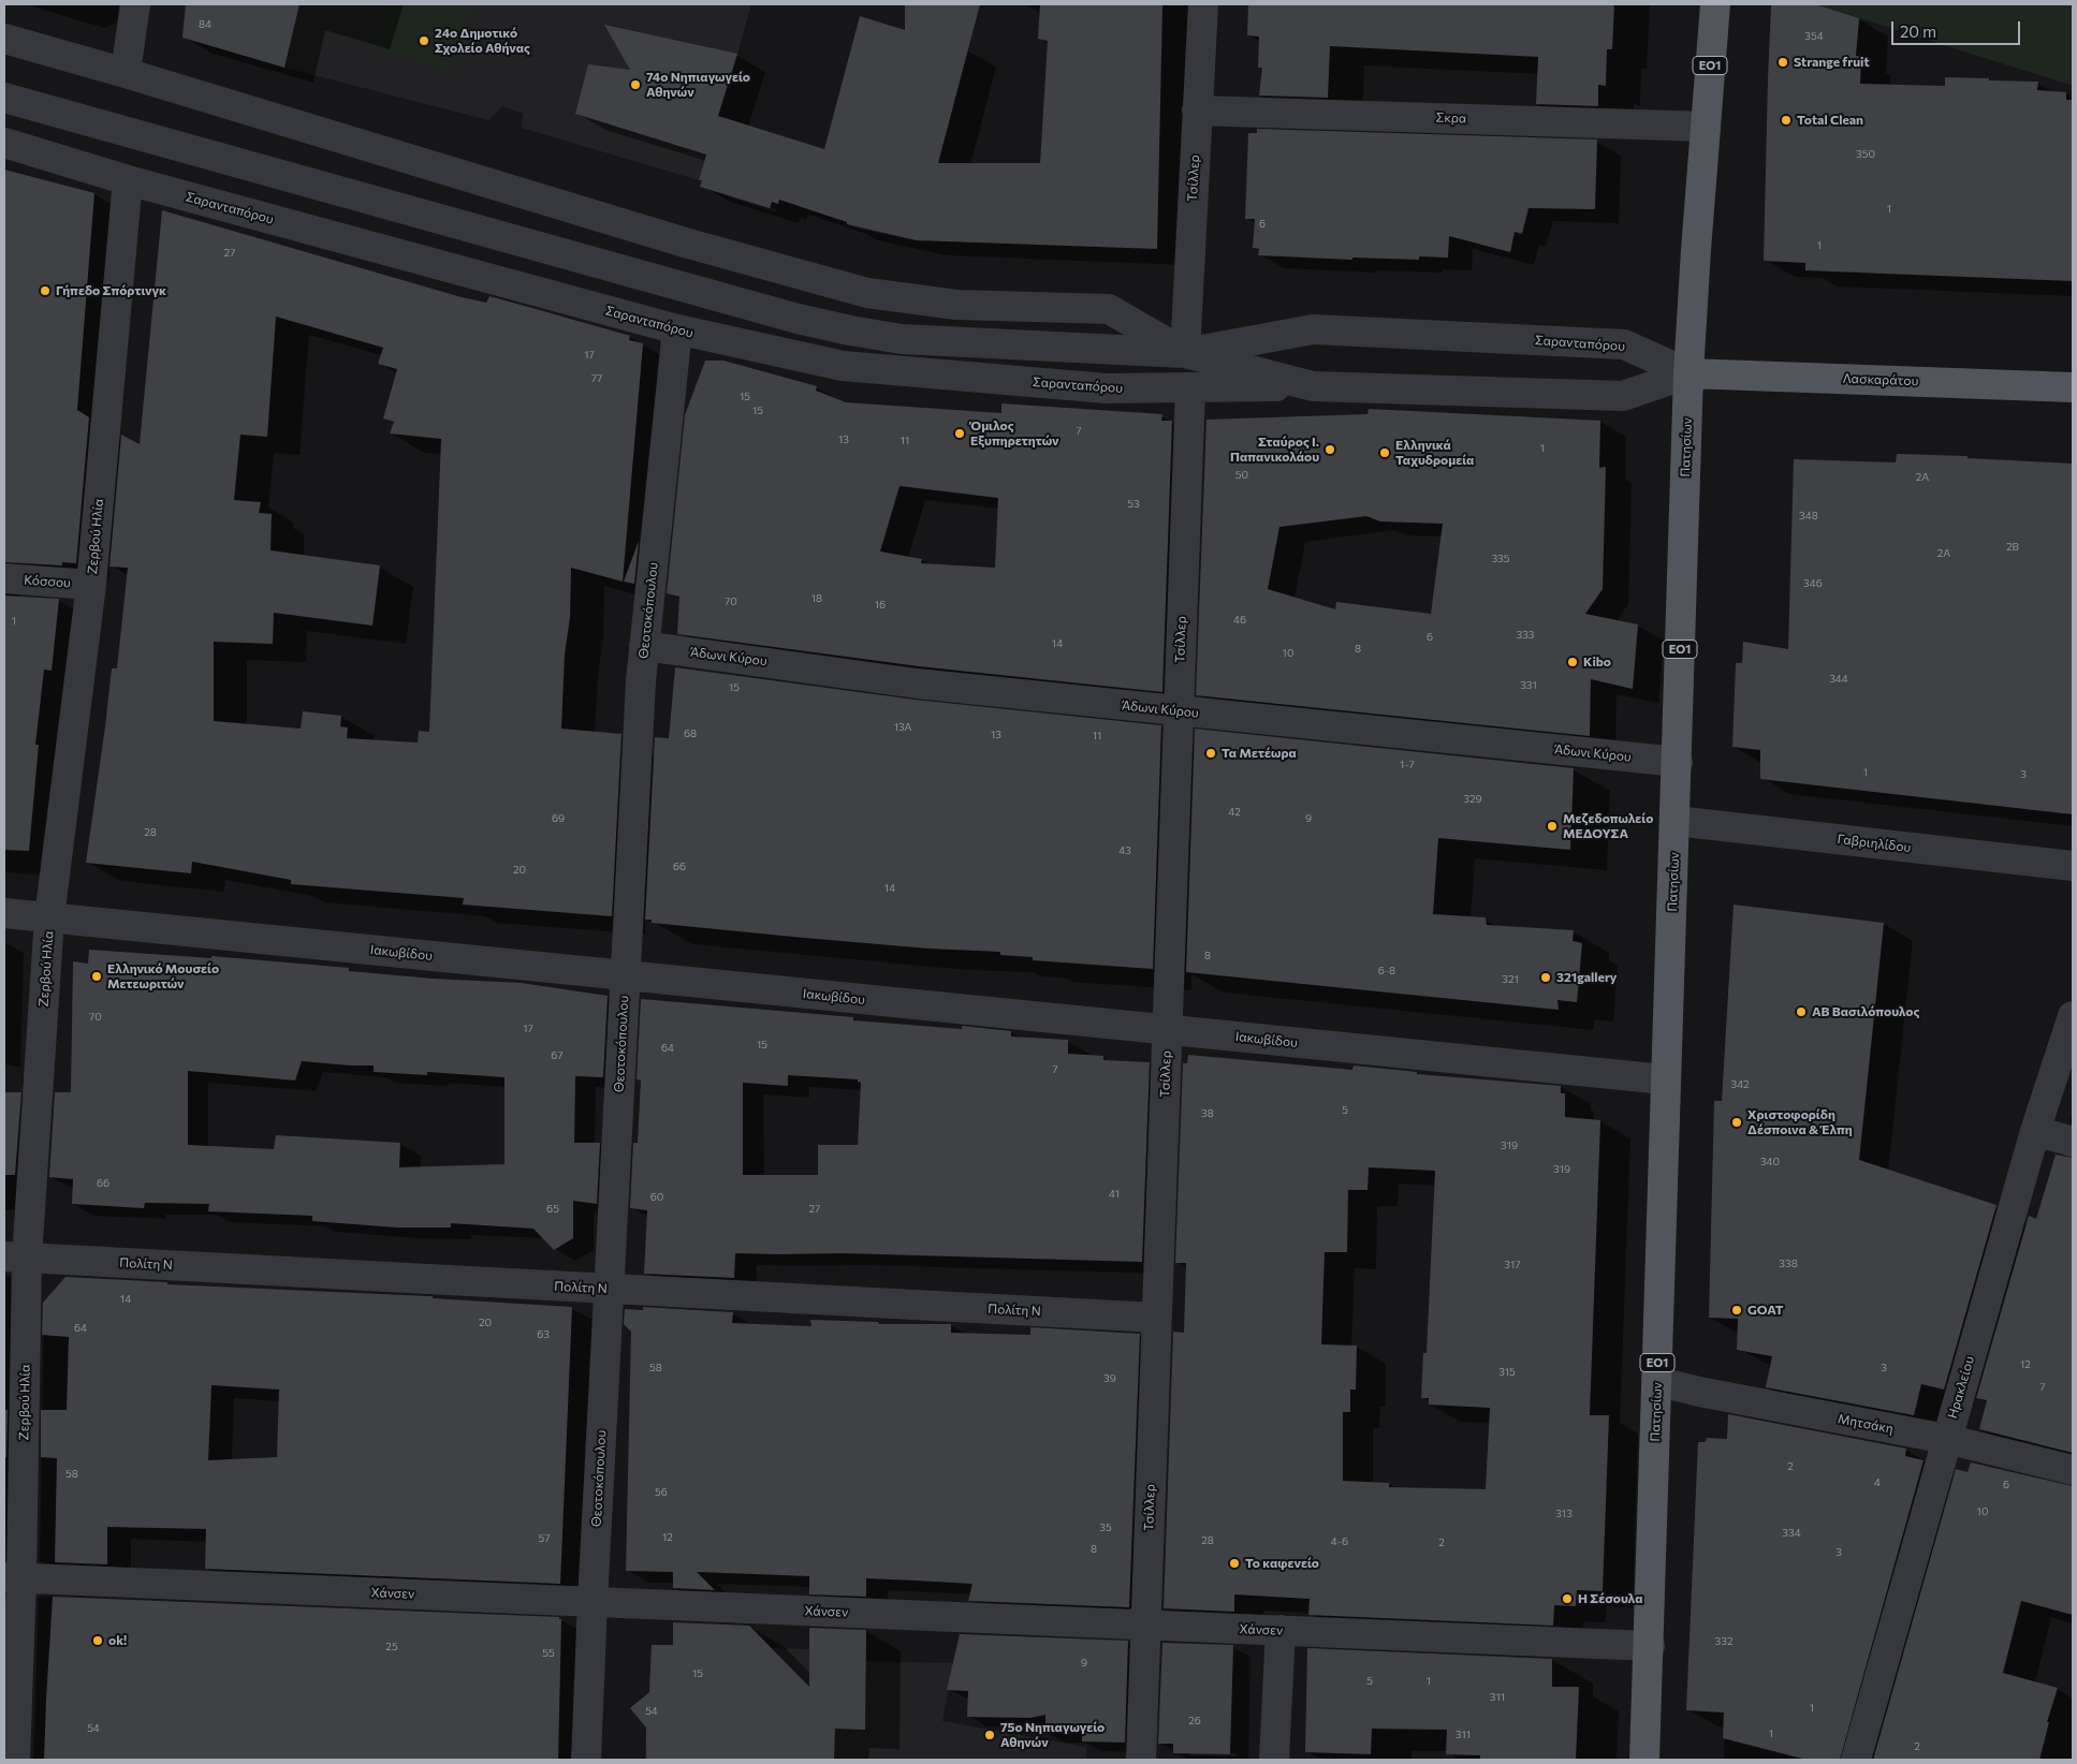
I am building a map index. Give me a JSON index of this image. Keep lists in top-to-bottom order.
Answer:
{
  "streets": {
    "main road": ["ΕΟ1", "Λασκαράτου", "Πατησίων"],
    "street": [
      "Σκρα",
      "Τσίλλερ",
      "Σαρανταπόρου",
      "Ζερβού Ηλία",
      "Κόσσου",
      "Θεοτοκόπουλου",
      "Άδωνι Κύρου",
      "Γαβριηλίδου",
      "Ιακωβίδου",
      "Πολίτη Ν",
      "Ηρακλείου",
      "Μητσάκη",
      "Χάνσεν"
    ]
  },
  "crossings": [
    ["Σκρα", "Τσίλλερ"],
    ["Σκρα", "Πατησίων"],
    ["Τσίλλερ", "Σαρανταπόρου"],
    ["Τσίλλερ", "Άδωνι Κύρου"],
    ["Τσίλλερ", "Ιακωβίδου"],
    ["Τσίλλερ", "Πολίτη Ν"],
    ["Τσίλλερ", "Χάνσεν"],
    ["Σαρανταπόρου", "Λασκαράτου"],
    ["Σαρανταπόρου", "Πατησίων"],
    ["Σαρανταπόρου", "Ζερβού Ηλία"],
    ["Σαρανταπόρου", "Θεοτοκόπουλου"],
    ["Λασκαράτου", "Πατησίων"],
    ["Πατησίων", "Άδωνι Κύρου"],
    ["Πατησίων", "Γαβριηλίδου"],
    ["Πατησίων", "Ιακωβίδου"],
    ["Πατησίων", "Μητσάκη"],
    ["Πατησίων", "Χάνσεν"],
    ["Ζερβού Ηλία", "Κόσσου"],
    ["Ζερβού Ηλία", "Ιακωβίδου"],
    ["Ζερβού Ηλία", "Πολίτη Ν"],
    ["Ζερβού Ηλία", "Χάνσεν"],
    ["Θεοτοκόπουλου", "Άδωνι Κύρου"],
    ["Θεοτοκόπουλου", "Ιακωβίδου"],
    ["Θεοτοκόπουλου", "Πολίτη Ν"],
    ["Θεοτοκόπουλου", "Χάνσεν"],
    ["Ηρακλείου", "Μητσάκη"]
  ],
  "places": [
    "24ο Δημοτικό Σχολείο Αθήνας",
    "Strange fruit",
    "74ο Νηπιαγωγείο Αθηνών",
    "Total Clean",
    "Γήπεδο Σπόρτινγκ",
    "Όμιλος Εξυπηρετητών",
    "Σταύρος Ι. Παπανικολάου",
    "Ελληνικά Ταχυδρομεία",
    "Kibo",
    "Τα Μετέωρα",
    "Μεζεδοπωλείο ΜΕΔΟΥΣΑ",
    "Ελληνικό Μουσείο Μετεωριτών",
    "321gallery",
    "ΑΒ Βασιλόπουλος",
    "Χριστοφορίδη Δέσποινα & Έλπη",
    "GOAT",
    "Το καφενείο",
    "Η Σέσουλα",
    "ok!",
    "75ο Νηπιαγωγείο Αθηνών"
  ],
  "house_numbers": [
    "84",
    "354",
    "350",
    "1",
    "6",
    "1",
    "27",
    "17",
    "77",
    "15",
    "15",
    "7",
    "13",
    "11",
    "1",
    "50",
    "2Α",
    "53",
    "348",
    "2Β",
    "2Α",
    "335",
    "346",
    "18",
    "70",
    "16",
    "46",
    "1",
    "333",
    "6",
    "14",
    "8",
    "10",
    "344",
    "331",
    "15",
    "13Α",
    "68",
    "13",
    "11",
    "1-7",
    "1",
    "3",
    "329",
    "42",
    "69",
    "9",
    "28",
    "43",
    "66",
    "20",
    "14",
    "8",
    "6-8",
    "321",
    "70",
    "17",
    "15",
    "64",
    "67",
    "7",
    "342",
    "5",
    "38",
    "319",
    "340",
    "319",
    "66",
    "41",
    "60",
    "65",
    "27",
    "338",
    "317",
    "14",
    "20",
    "64",
    "63",
    "12",
    "58",
    "3",
    "315",
    "39",
    "7",
    "2",
    "58",
    "4",
    "6",
    "56",
    "10",
    "313",
    "35",
    "334",
    "12",
    "57",
    "28",
    "4-6",
    "2",
    "8",
    "3",
    "332",
    "25",
    "55",
    "9",
    "15",
    "5",
    "1",
    "311",
    "1",
    "54",
    "26",
    "54",
    "1",
    "311",
    "2"
  ],
  "scale_bar": "20 m"
}
